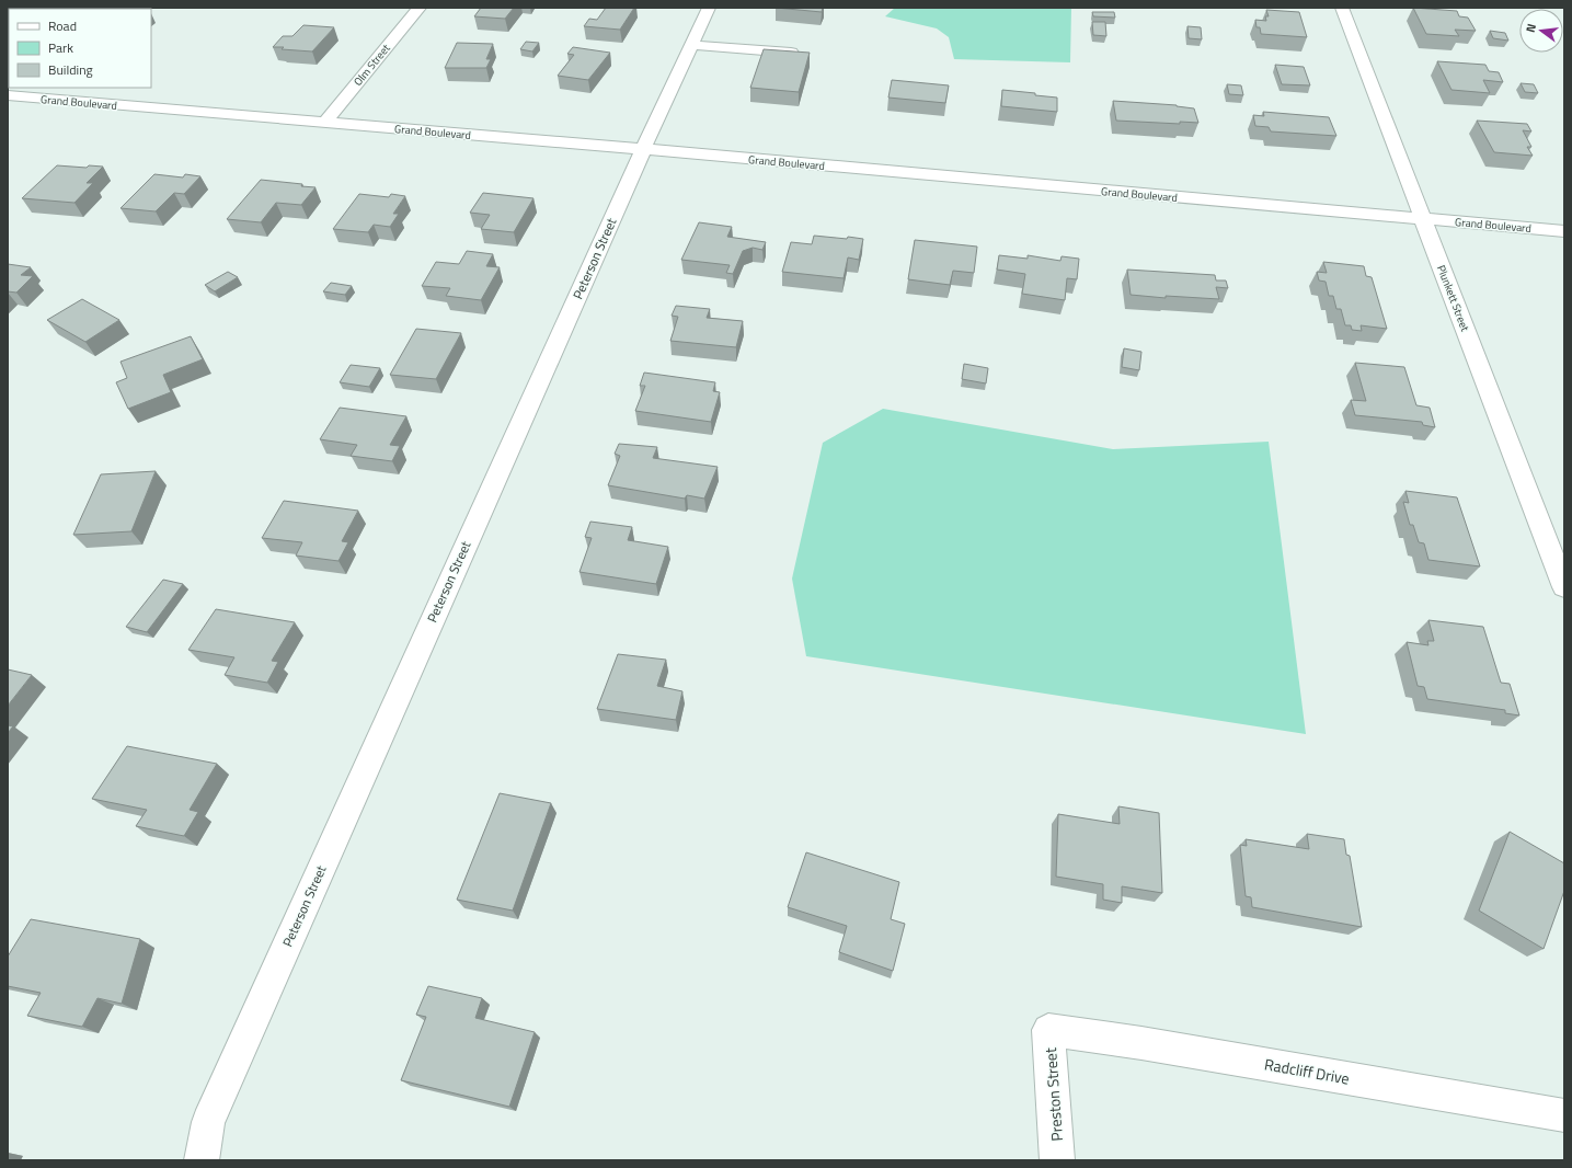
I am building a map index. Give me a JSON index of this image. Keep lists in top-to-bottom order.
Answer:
{
  "streets": {
    "street": [
      "Olm Street",
      "Grand Boulevard",
      "Peterson Street",
      "Plunkett Street",
      "Radcliff Drive",
      "Preston Street"
    ]
  },
  "crossings": [
    ["Olm Street", "Grand Boulevard"],
    ["Grand Boulevard", "Peterson Street"],
    ["Grand Boulevard", "Plunkett Street"],
    ["Radcliff Drive", "Preston Street"]
  ],
  "legend": ["Road", "Park", "Building"],
  "north": "left"
}
